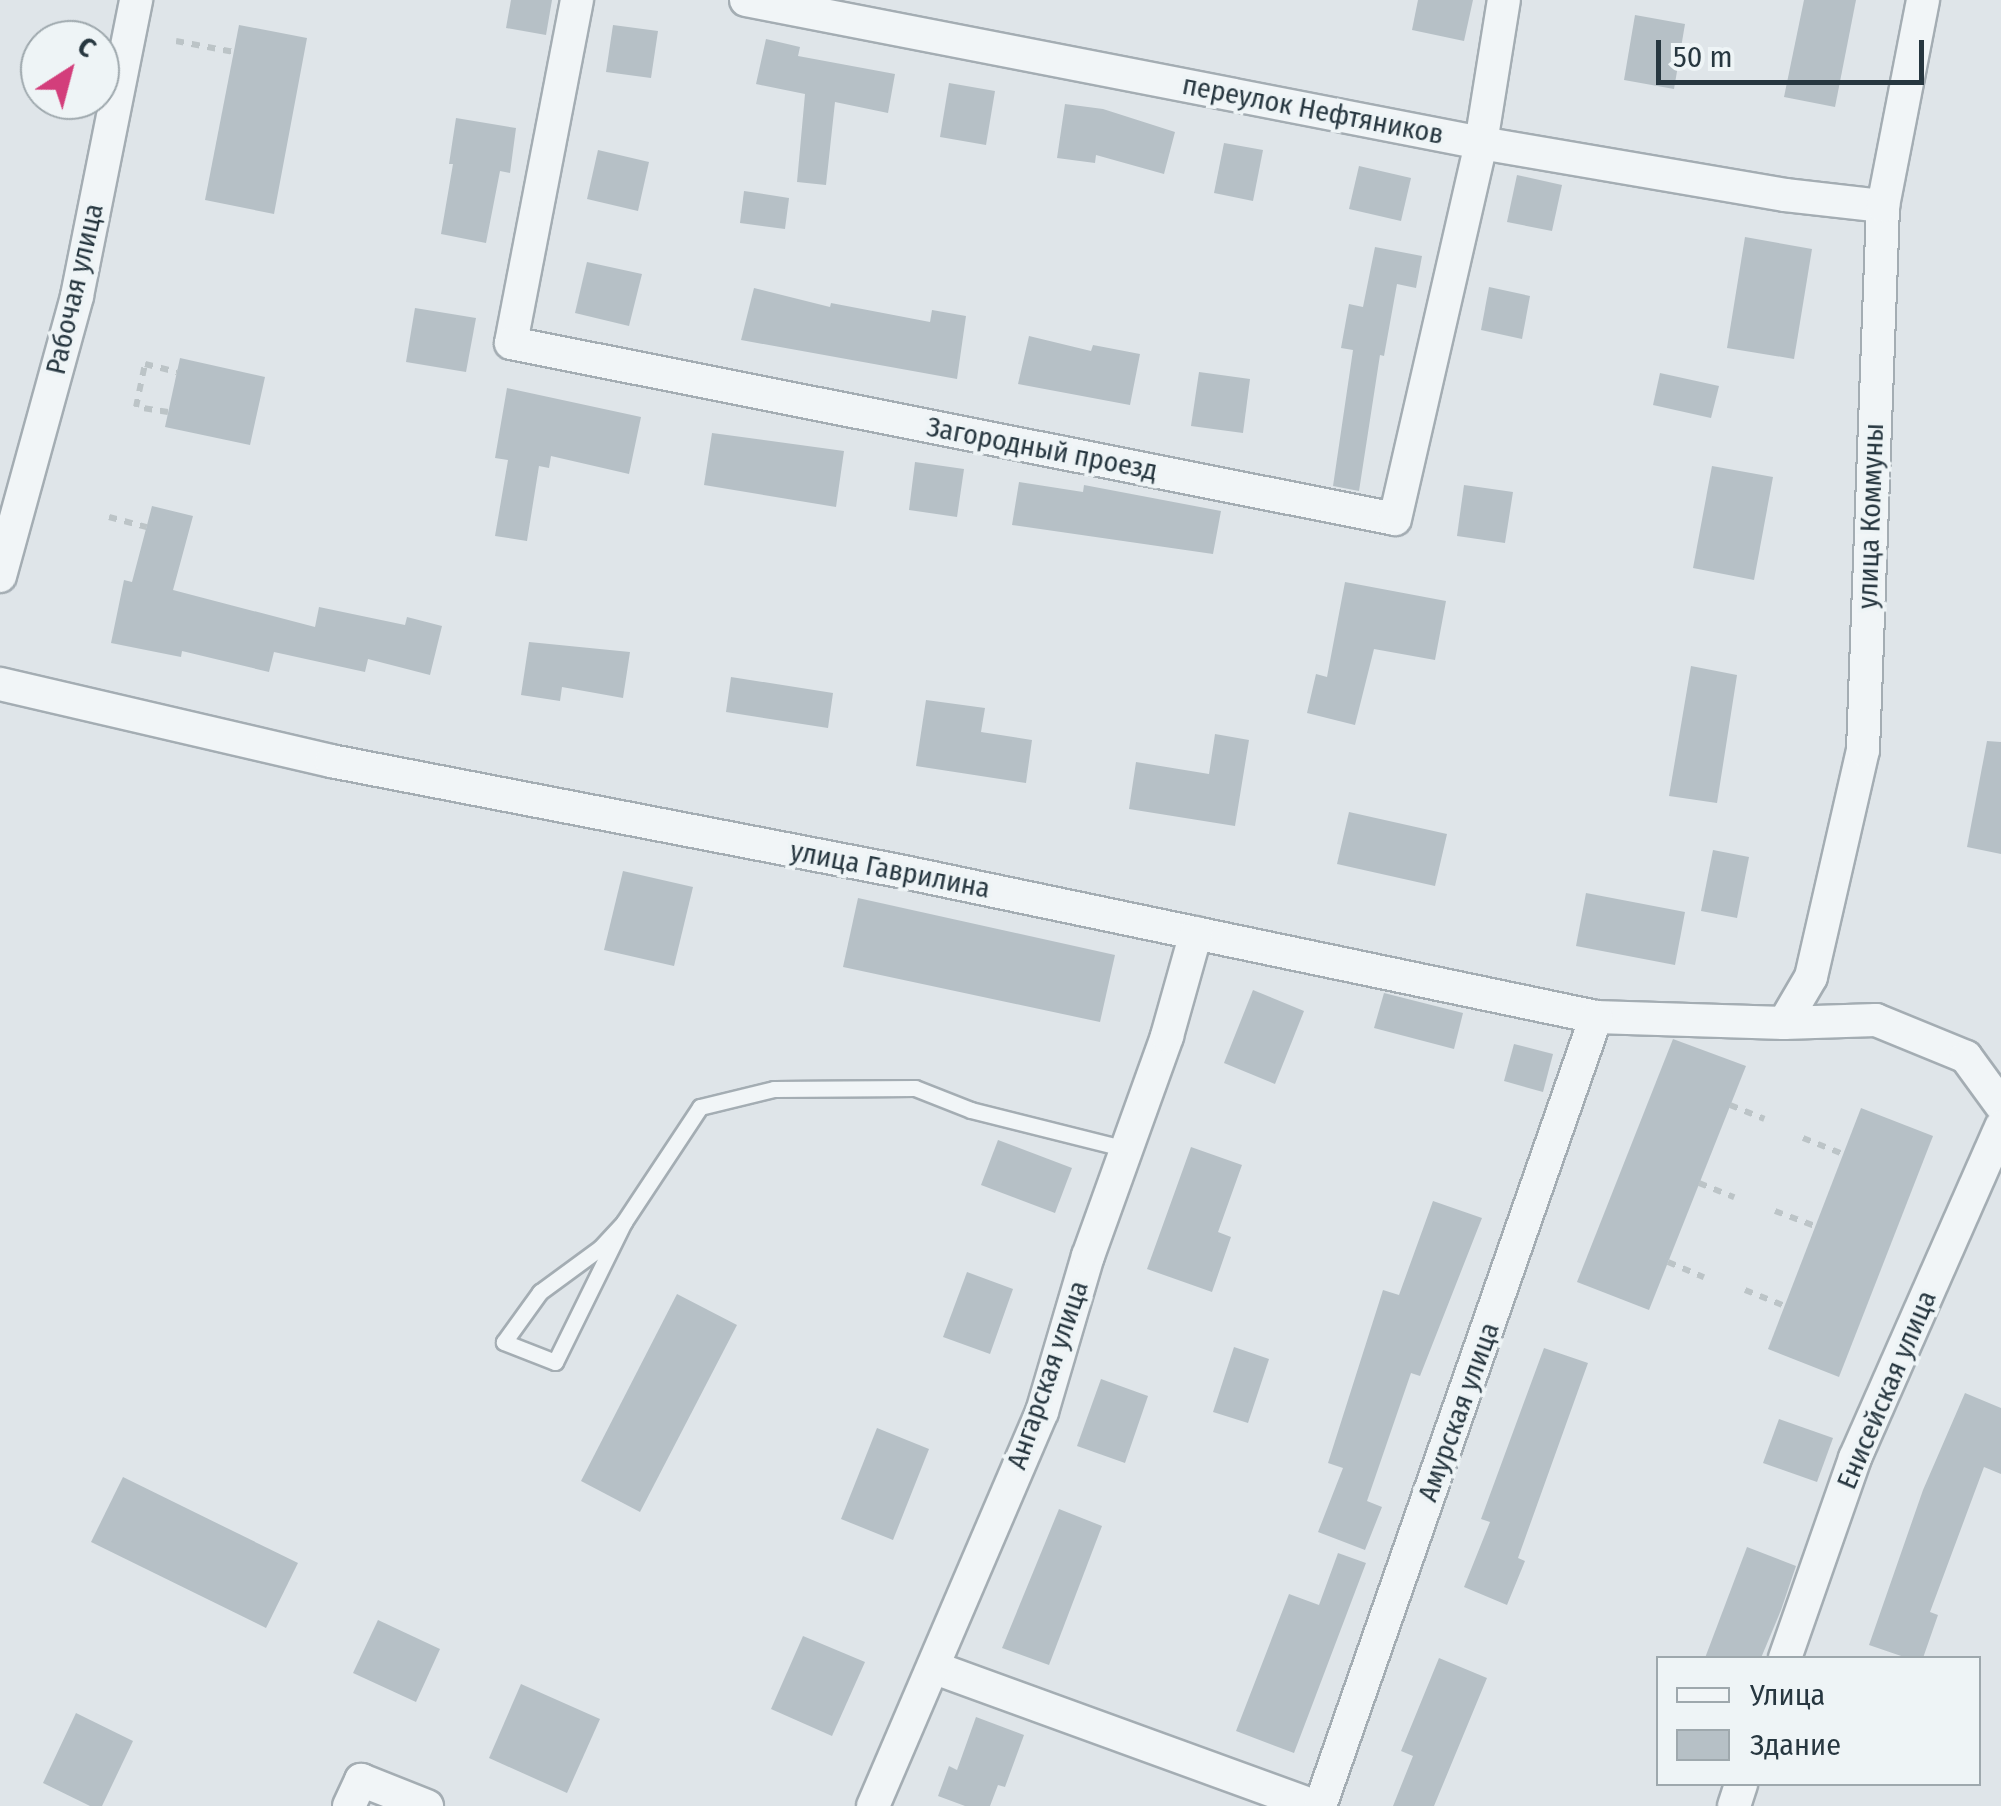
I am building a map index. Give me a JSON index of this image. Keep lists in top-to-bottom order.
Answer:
{
  "streets": {
    "street": [
      "переулок Нефтяников",
      "Рабочая улица",
      "Загородный проезд",
      "улица Коммуны",
      "улица Гаврилина",
      "Ангарская улица",
      "Енисейская улица",
      "Амурская улица"
    ]
  },
  "crossings": [
    ["переулок Нефтяников", "Загородный проезд"],
    ["переулок Нефтяников", "улица Коммуны"],
    ["улица Коммуны", "улица Гаврилина"],
    ["улица Гаврилина", "Ангарская улица"],
    ["улица Гаврилина", "Амурская улица"]
  ],
  "legend": ["Улица", "Здание"],
  "scale_bar": "50 m",
  "north": "top right"
}
